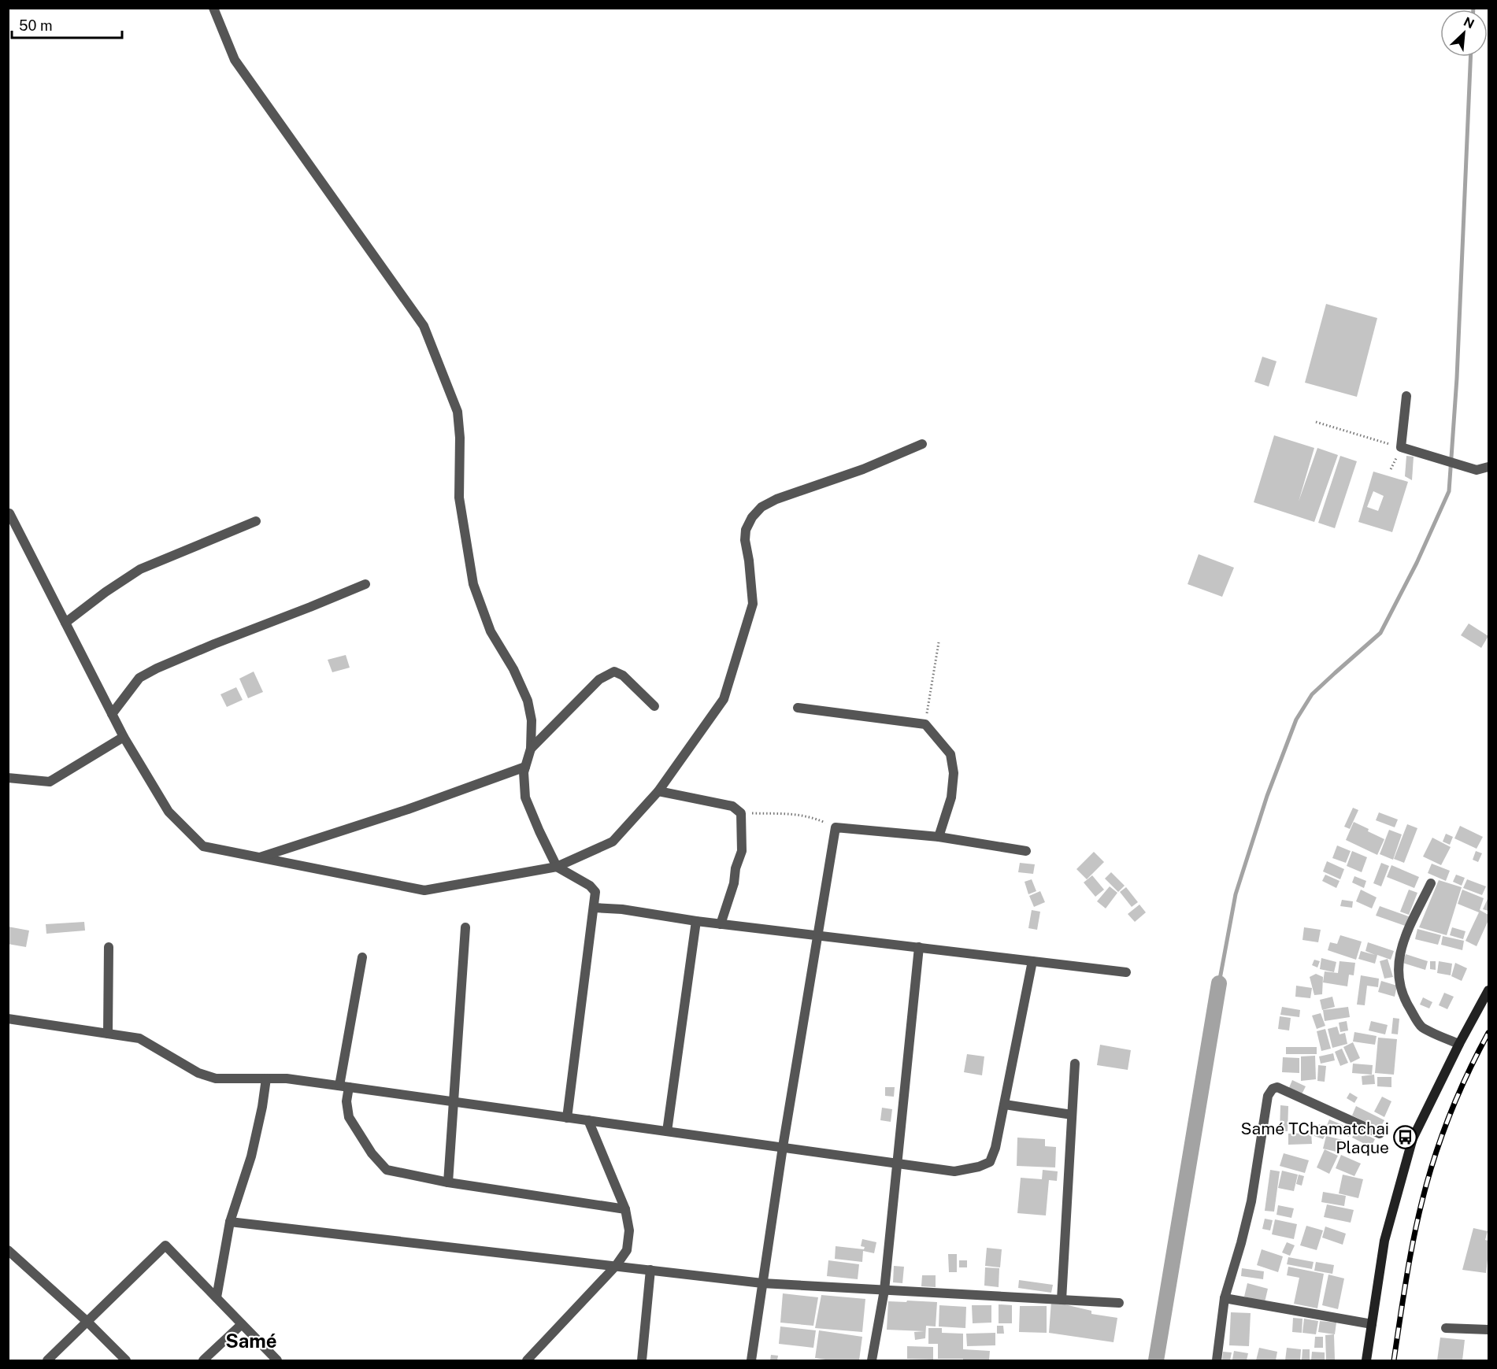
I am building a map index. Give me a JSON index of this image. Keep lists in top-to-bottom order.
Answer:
{
  "districts": ["Samé"],
  "places": {
    "bus stop": ["Samé TChamatchai Plaque"]
  },
  "scale_bar": "50 m",
  "north": "top right"
}
